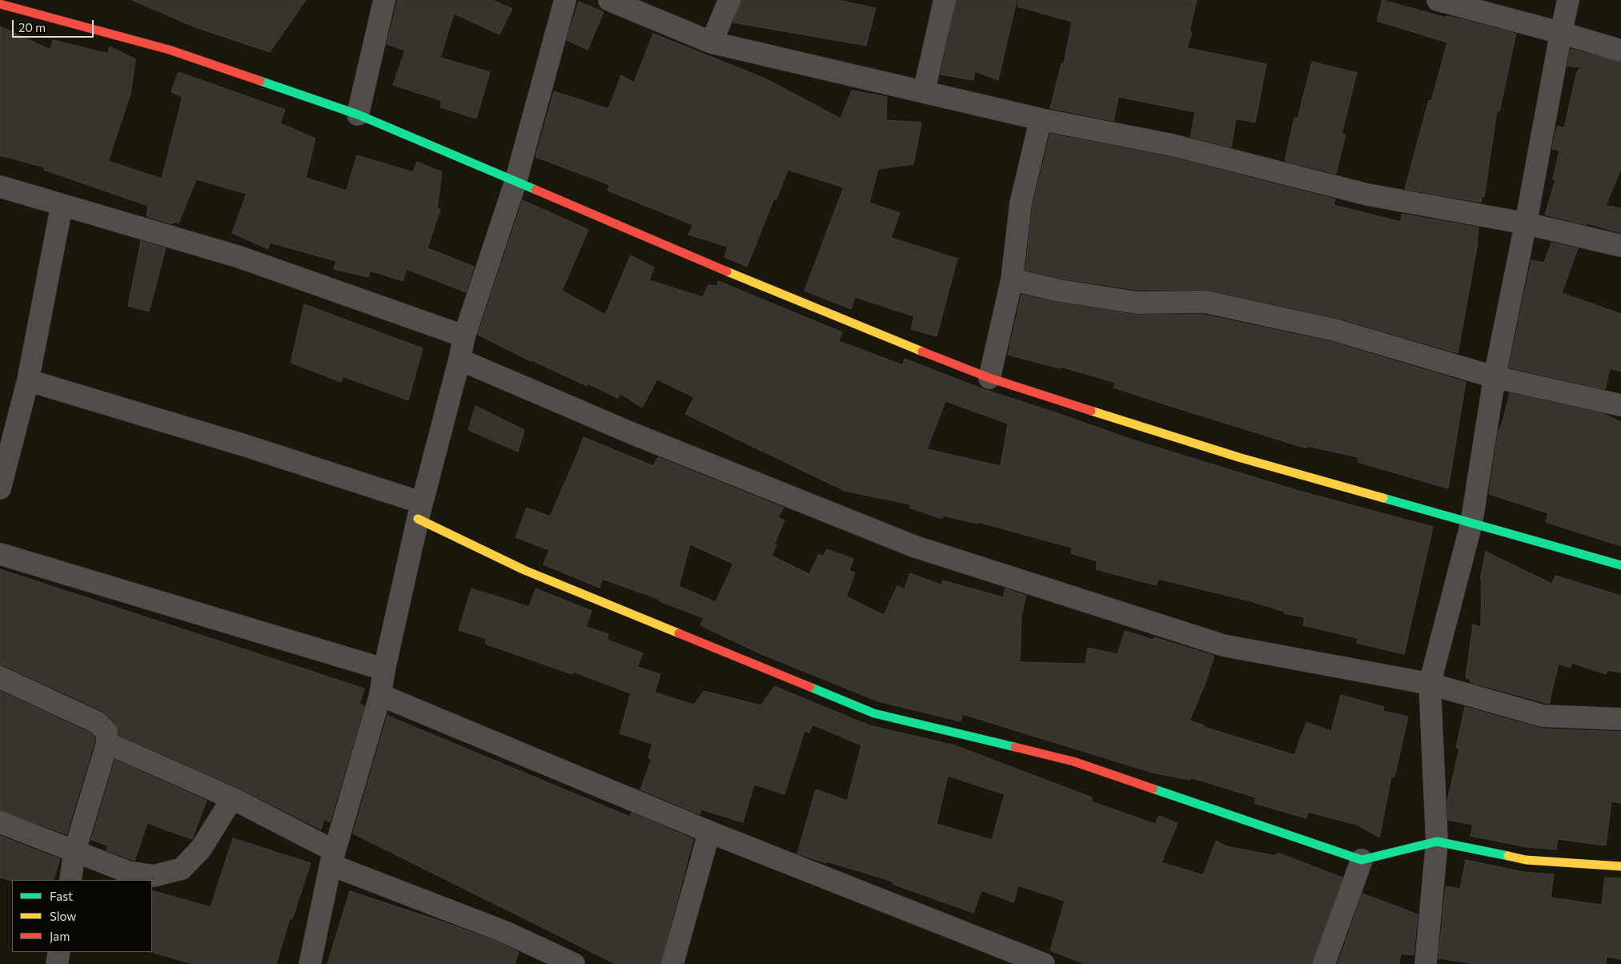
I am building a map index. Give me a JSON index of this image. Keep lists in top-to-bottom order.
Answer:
{
  "legend": ["Fast", "Slow", "Jam"],
  "scale_bar": "20 m"
}
